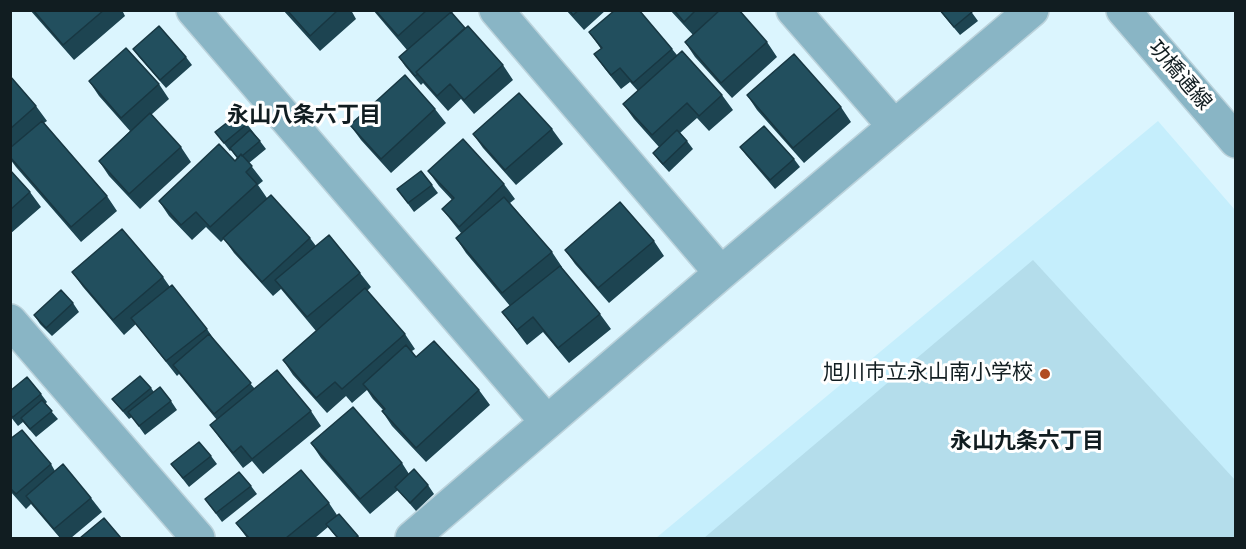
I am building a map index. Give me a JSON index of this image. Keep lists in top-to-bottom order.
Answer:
{
  "streets": {
    "street": ["功橋通線"]
  },
  "districts": ["永山八条六丁目", "永山九条六丁目"],
  "places": ["旭川市立永山南小学校"]
}
